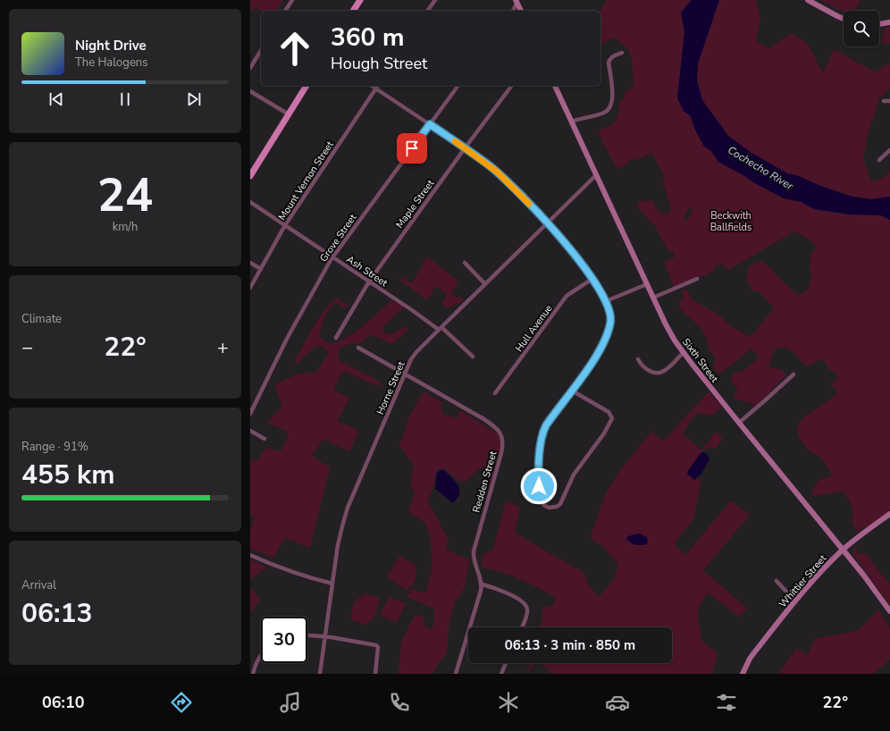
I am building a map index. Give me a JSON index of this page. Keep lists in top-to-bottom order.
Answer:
{
  "streets": {
    "main road": ["Sixth Street", "Whittier Street"],
    "street": [
      "Mount Vernon Street",
      "Maple Street",
      "Grove Street",
      "Ash Street",
      "Hull Avenue",
      "Horne Street",
      "Redden Street"
    ]
  },
  "crossings": [
    ["Mount Vernon Street", "Ash Street"],
    ["Maple Street", "Ash Street"],
    ["Grove Street", "Ash Street"],
    ["Ash Street", "Horne Street"],
    ["Sixth Street", "Horne Street"],
    ["Sixth Street", "Whittier Street"],
    ["Horne Street", "Redden Street"]
  ],
  "water": ["Cochecho River"],
  "parks": ["Beckwith Ballfields"],
  "page": {
    "turn": ["360 m", "Hough Street"],
    "song": ["Night Drive", "The Halogens"],
    "tile": [
      ["24", "km/h"],
      "Climate",
      ["Range · 91%", "455 km"],
      ["Arrival", "06:13"]
    ],
    "heat": ["−", "22°", "+"],
    "limit": "30",
    "trip": "06:13 · 3 min · 850 m",
    "tabs": ["06:10", "22°"]
  }
}
